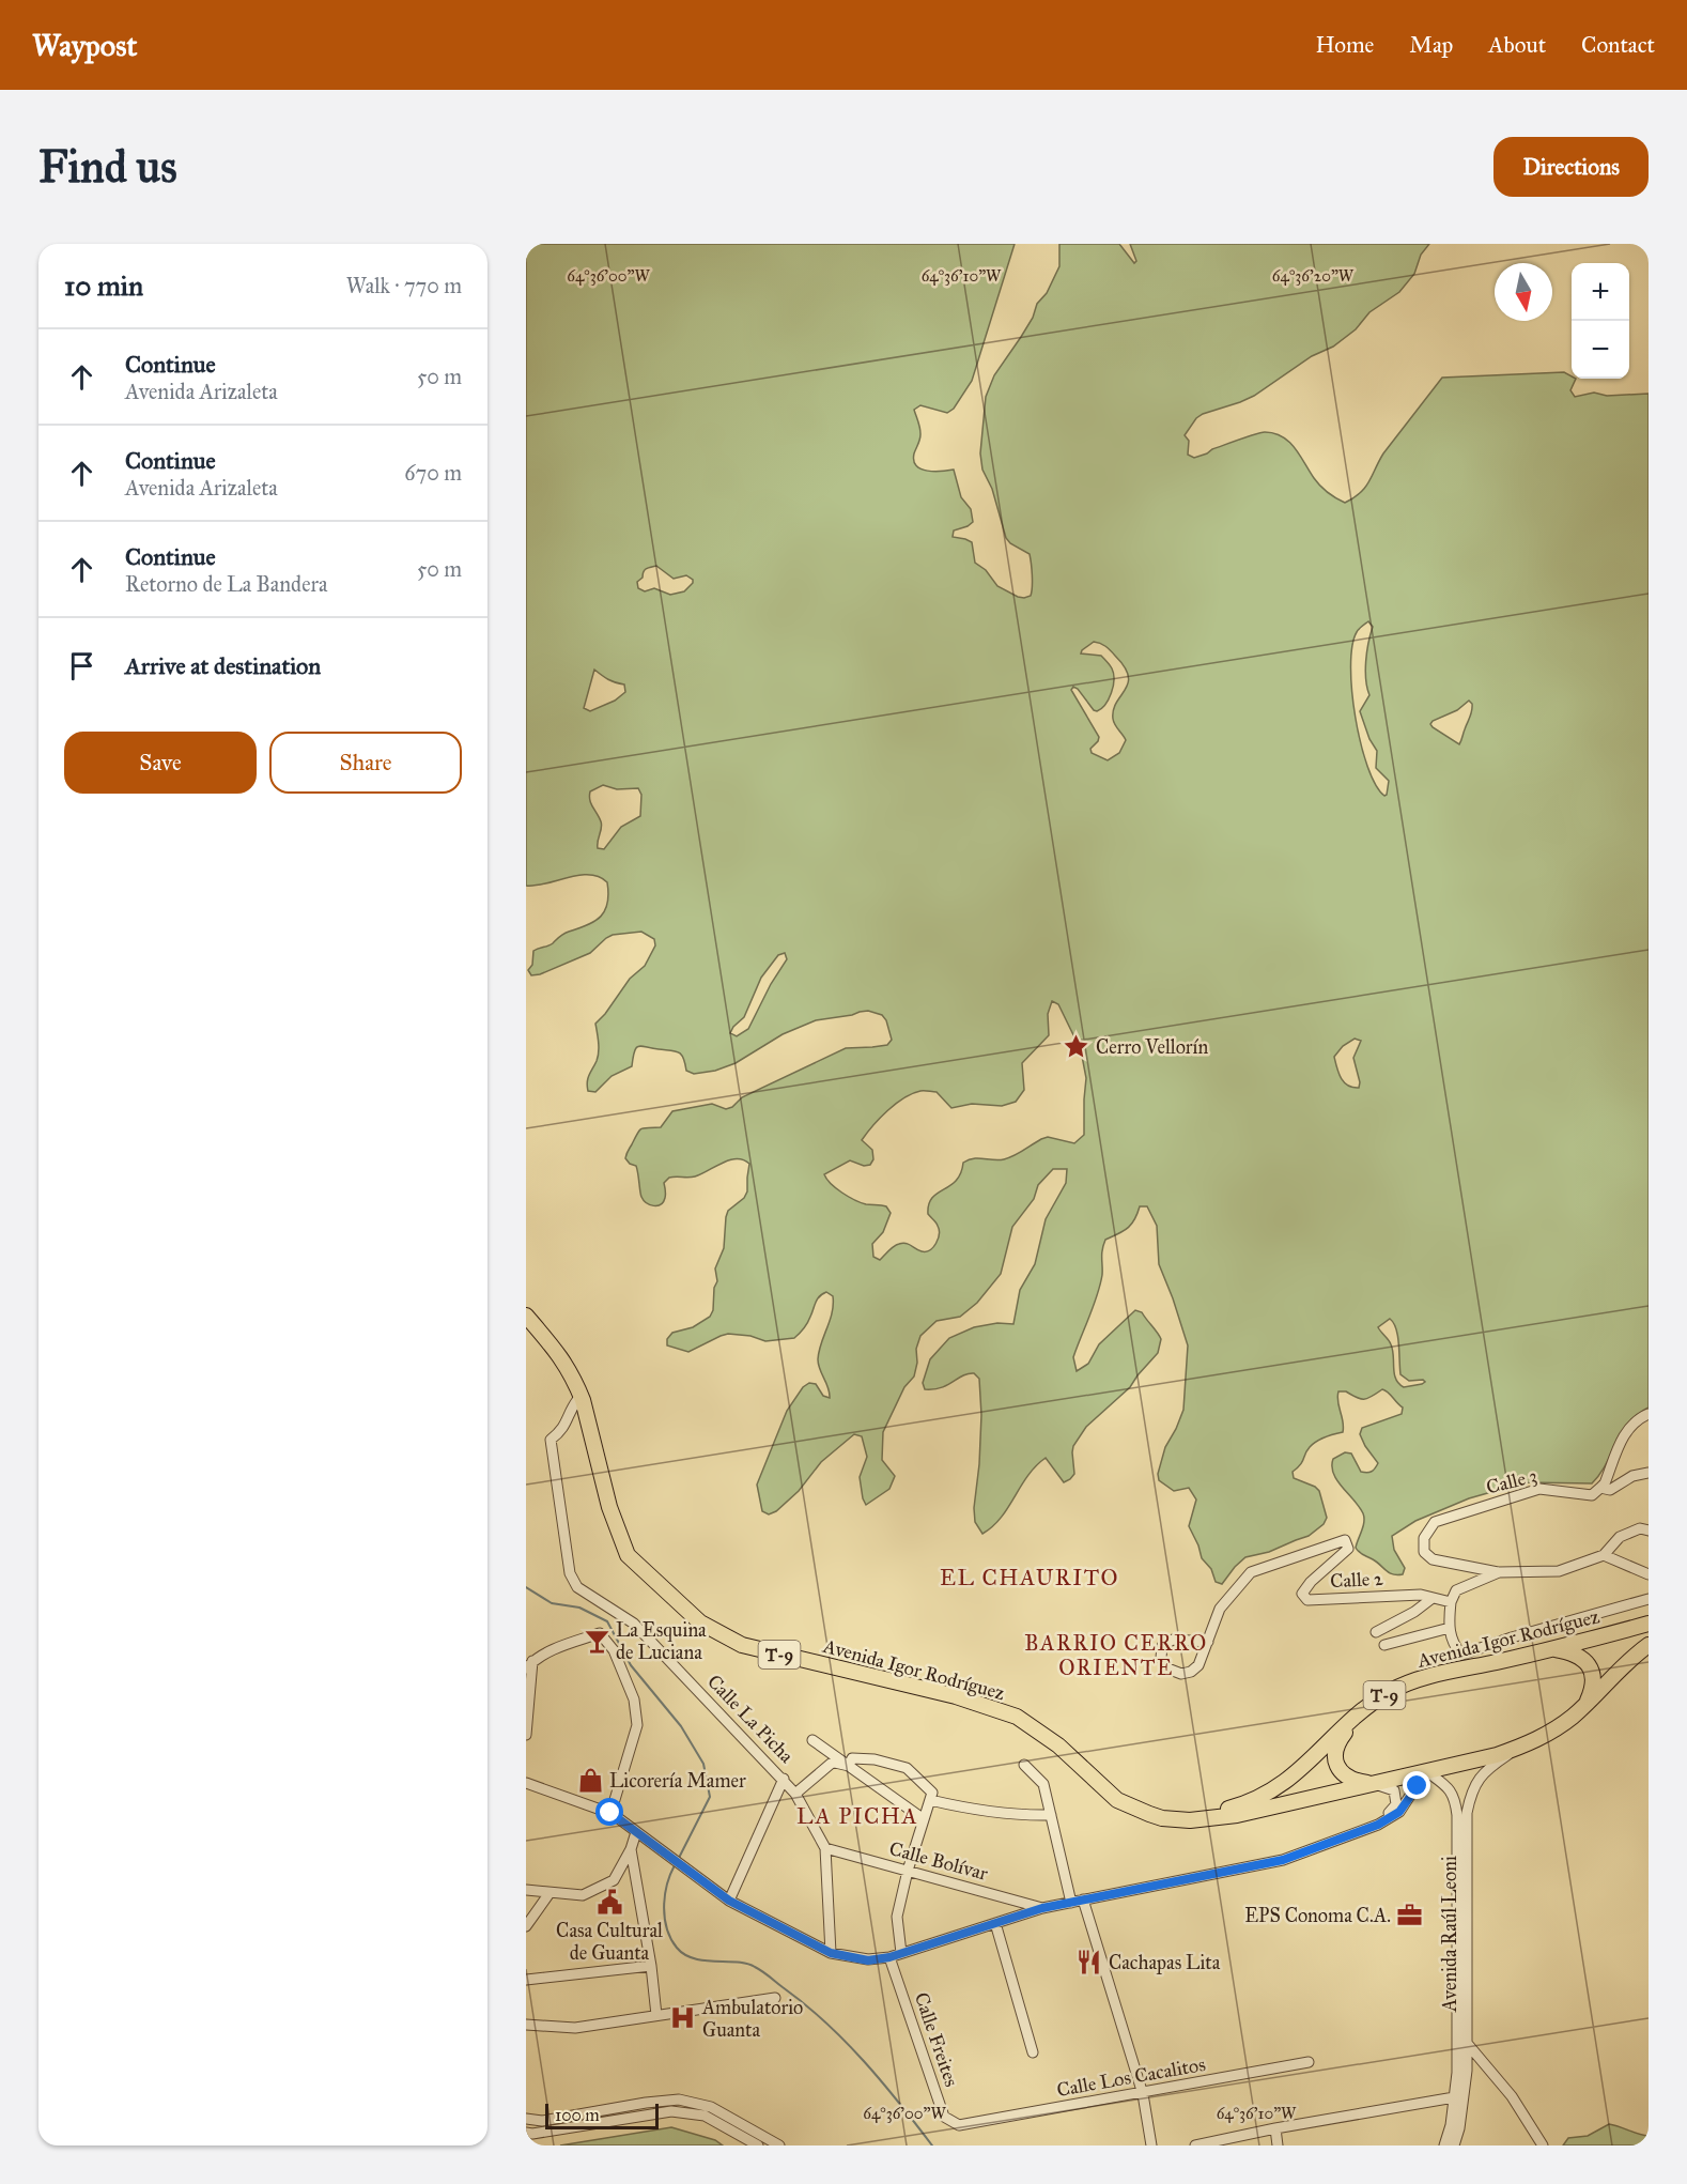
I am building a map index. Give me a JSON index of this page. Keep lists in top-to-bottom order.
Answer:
{
  "streets": {
    "highway": ["Avenida Igor Rodríguez", "T-9"],
    "street": [
      "Calle 3",
      "Calle 2",
      "Calle La Picha",
      "Calle Bolívar",
      "Avenida Raúl Leoni",
      "Calle Freites",
      "Calle Los Cacalitos"
    ]
  },
  "crossings": [
    ["Avenida Igor Rodríguez", "T-9"],
    ["Avenida Igor Rodríguez", "Calle La Picha"],
    ["Avenida Igor Rodríguez", "Avenida Raúl Leoni"],
    ["Calle La Picha", "Calle Bolívar"],
    ["Calle Freites", "Calle Los Cacalitos"]
  ],
  "districts": ["EL CHAURITO", "BARRIO CERRO ORIENTE", "LA PICHA"],
  "places": {
    "place": ["Cerro Vellorín"],
    "bar": ["La Esquina de Luciana"],
    "shop": ["Licorería Mamer"],
    "public building": ["Casa Cultural de Guanta"],
    "office": ["EPS Conoma C.A."],
    "restaurant": ["Cachapas Lita"],
    "hospital": ["Ambulatorio Guanta"]
  },
  "scale_bar": "100 m",
  "north": "bottom",
  "page": {
    "header": "Waypost",
    "nav": [
      "Home",
      "Map",
      "About",
      "Contact"
    ],
    "buttons": [
      "Directions",
      ["Save", "Share"]
    ],
    "title": "Find us",
    "heading": ["10 min", "Walk · 770 m"],
    "map_buttons": ["+", "−"],
    "list": [
      ["Continue", "Avenida Arizaleta", "50 m"],
      ["Continue", "Avenida Arizaleta", "670 m"],
      ["Continue", "Retorno de La Bandera", "50 m"],
      "Arrive at destination"
    ],
    "scale": "100 m"
  },
  "coordinates": ["64°36'00\"W", "64°36'10\"W", "64°36'20\"W"]
}
